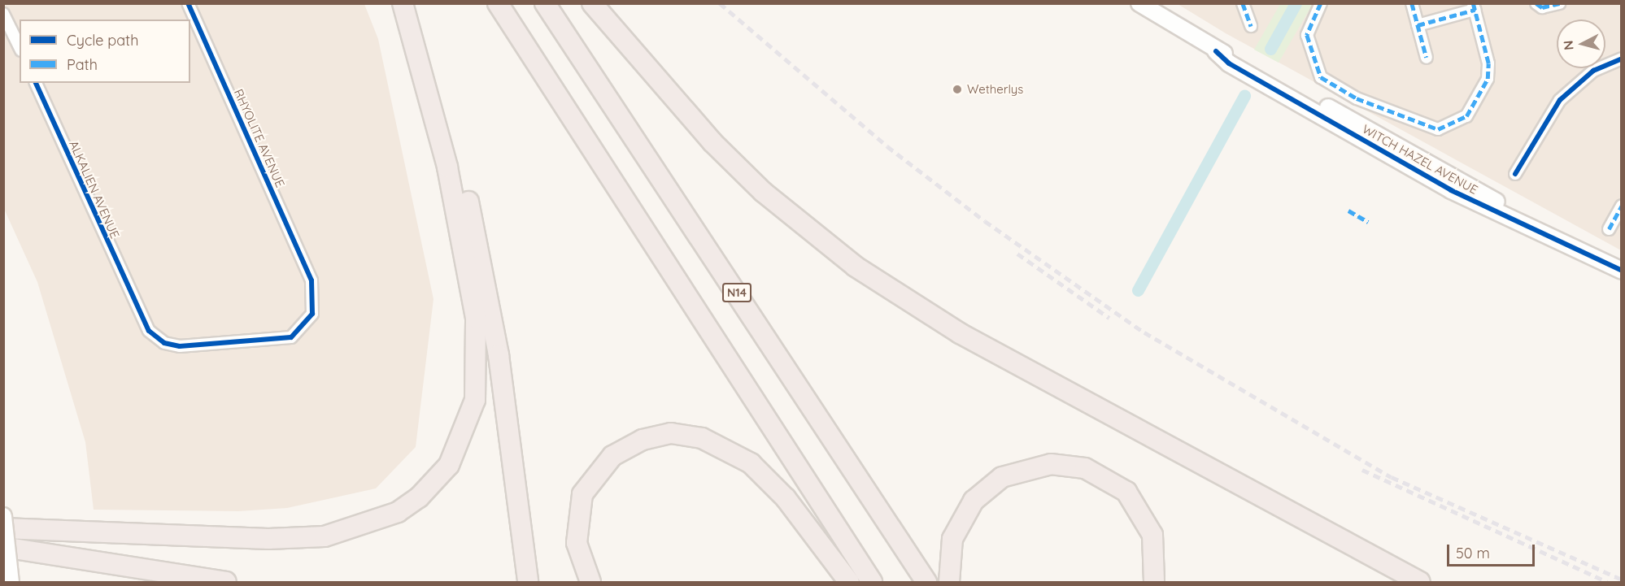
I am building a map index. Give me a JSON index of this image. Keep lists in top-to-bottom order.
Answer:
{
  "streets": {
    "highway": ["N14"],
    "street": ["RHYOLITE AVENUE", "WITCH HAZEL AVENUE", "ALKALIEN AVENUE"]
  },
  "crossings": [
    ["RHYOLITE AVENUE", "ALKALIEN AVENUE"]
  ],
  "places": ["Wetherlys"],
  "legend": ["Cycle path", "Path"],
  "scale_bar": "50 m",
  "north": "left"
}
